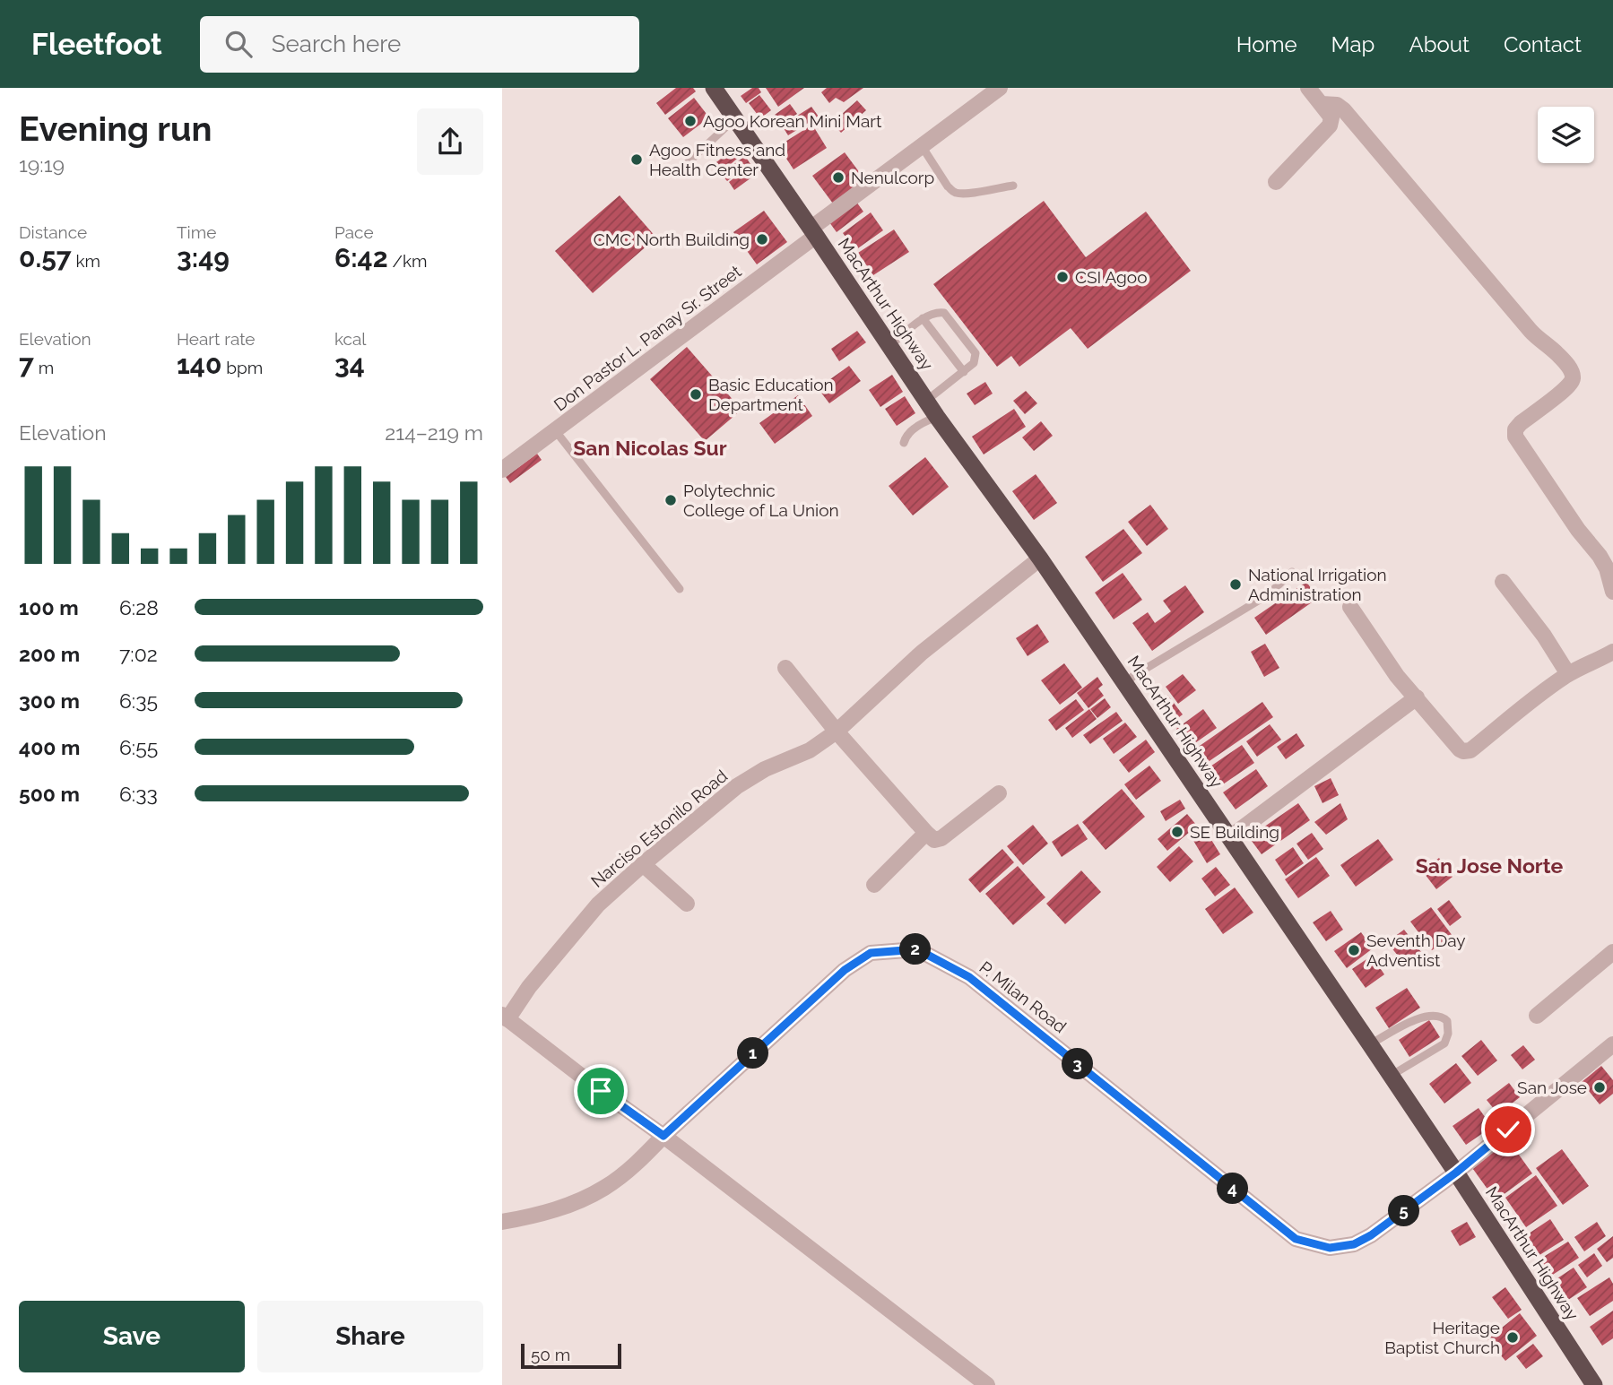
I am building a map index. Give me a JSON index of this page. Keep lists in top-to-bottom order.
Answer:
{
  "streets": {
    "highway": ["MacArthur Highway"],
    "street": ["Don Pastor L. Panay Sr. Street", "Narciso Estonilo Road", "P. Milan Road"]
  },
  "crossings": [
    ["MacArthur Highway", "Don Pastor L. Panay Sr. Street"],
    ["MacArthur Highway", "Narciso Estonilo Road"],
    ["MacArthur Highway", "P. Milan Road"]
  ],
  "districts": ["San Nicolas Sur", "San Jose Norte"],
  "places": [
    "Agoo Korean Mini Mart",
    "Agoo Fitness and Health Center",
    "Nenulcorp",
    "CMC North Building",
    "CSI Agoo",
    "Basic Education Department",
    "Polytechnic College of La Union",
    "National Irrigation Administration",
    "SE Building",
    "Seventh Day Adventist",
    "San Jose",
    "Heritage Baptist Church"
  ],
  "scale_bar": "50 m",
  "page": {
    "header": "Fleetfoot",
    "search": "Search here",
    "nav": [
      "Home",
      "Map",
      "About",
      "Contact"
    ],
    "heading": ["Evening run", "19:19"],
    "stats": [
      ["Distance", "0.57 km"],
      ["Time", "3:49"],
      ["Pace", "6:42 /km"],
      ["Elevation", "7 m"],
      ["Heart rate", "140 bpm"],
      ["kcal", "34"]
    ],
    "chart": ["Elevation", "214–219 m"],
    "list": [
      {
        "name": "100 m",
        "note": "6:28"
      },
      {
        "name": "200 m",
        "note": "7:02"
      },
      {
        "name": "300 m",
        "note": "6:35"
      },
      {
        "name": "400 m",
        "note": "6:55"
      },
      {
        "name": "500 m",
        "note": "6:33"
      }
    ],
    "pins": [
      "2",
      "1",
      "3",
      "4",
      "5"
    ],
    "buttons": ["Save", "Share"],
    "scale": "50 m"
  }
}
